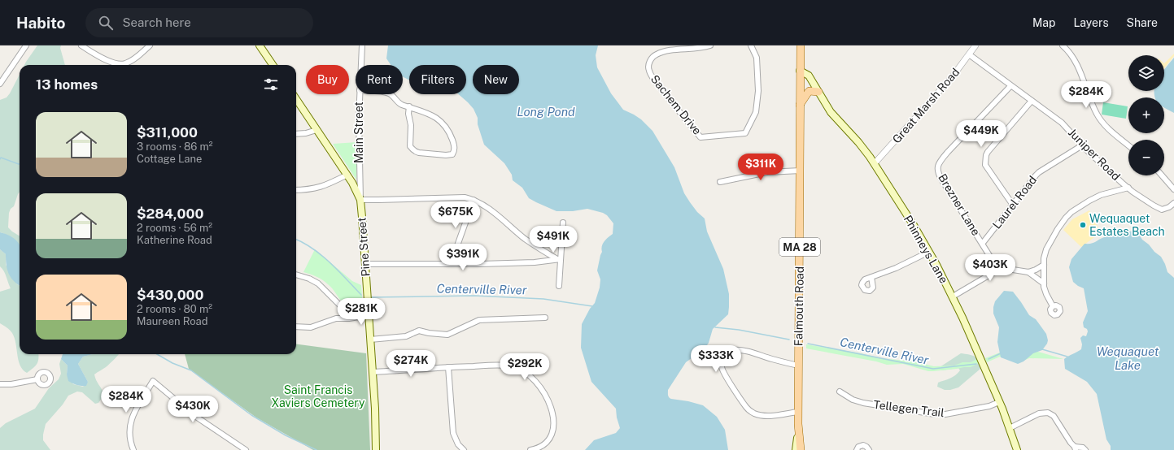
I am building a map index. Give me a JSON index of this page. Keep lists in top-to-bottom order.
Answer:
{
  "streets": {
    "main road": [
      "Pine Street",
      "MA 28",
      "Phinneys Lane",
      "Falmouth Road"
    ],
    "street": [
      "Sachem Drive",
      "Great Marsh Road",
      "Main Street",
      "Juniper Road",
      "Laurel Road",
      "Brezner Lane",
      "Tellegen Trail"
    ]
  },
  "crossings": [
    ["Great Marsh Road", "Juniper Road"],
    ["Great Marsh Road", "Phinneys Lane"],
    ["Main Street", "Pine Street"],
    ["Juniper Road", "Laurel Road"],
    ["Juniper Road", "Brezner Lane"],
    ["Laurel Road", "Brezner Lane"],
    ["Phinneys Lane", "Falmouth Road"],
    ["Phinneys Lane", "Tellegen Trail"]
  ],
  "water": ["Long Pond", "Centerville River", "Wequaquet Lake"],
  "parks": ["Saint Francis Xaviers Cemetery"],
  "places": ["Wequaquet Estates Beach"],
  "page": {
    "header": "Habito",
    "search": "Search here",
    "nav": ["Map", "Layers", "Share"],
    "map_buttons": ["+", "−"],
    "chip": [
      "Buy",
      "Rent",
      "Filters",
      "New"
    ],
    "heading": "13 homes",
    "price": [
      "$284K",
      "$449K",
      "$311K",
      "$675K",
      "$491K",
      "$391K",
      "$403K",
      "$281K",
      "$333K",
      "$274K",
      "$292K",
      "$284K",
      "$430K"
    ],
    "list": [
      {
        "name": "$311,000",
        "note": "3 rooms · 86 m² · Cottage Lane"
      },
      {
        "name": "$284,000",
        "note": "2 rooms · 56 m² · Katherine Road"
      },
      {
        "name": "$430,000",
        "note": "2 rooms · 80 m² · Maureen Road"
      }
    ]
  }
}
